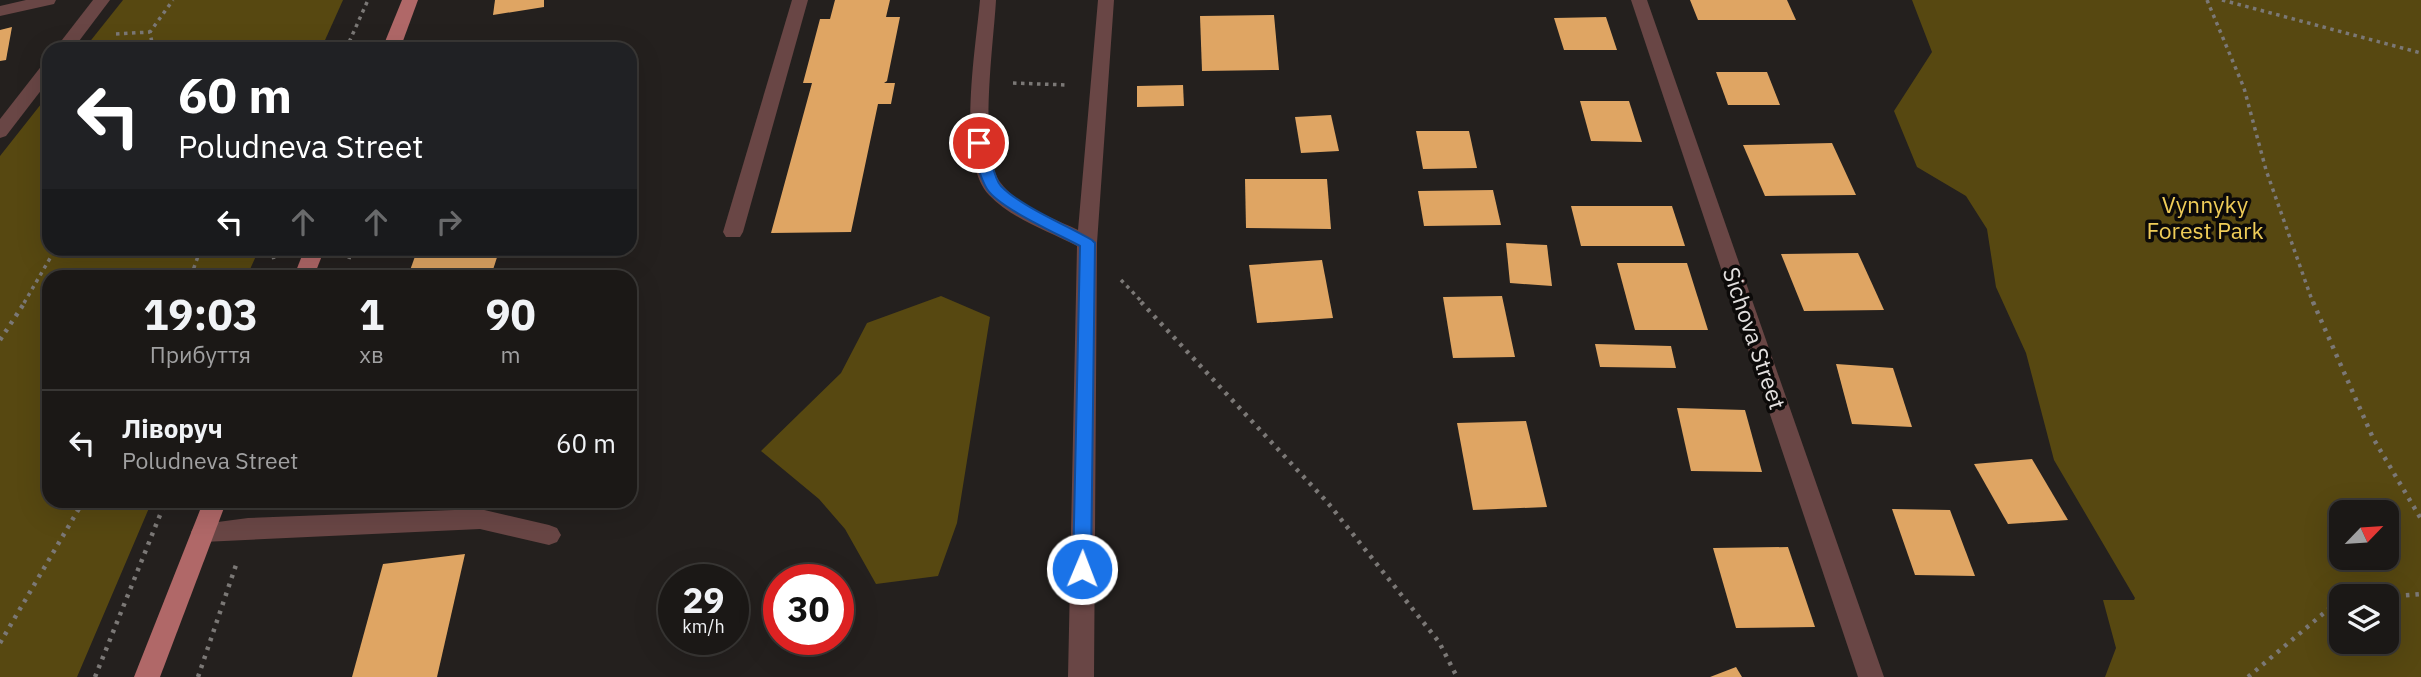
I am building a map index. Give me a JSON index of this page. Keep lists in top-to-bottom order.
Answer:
{
  "streets": {
    "street": ["Sichova Street"]
  },
  "parks": ["Vynnyky Forest Park"],
  "north": "top right",
  "page": {
    "turn": ["60 m", "Poludneva Street"],
    "eta": [
      "19:03",
      "Прибуття",
      "1",
      "хв",
      "90",
      "m"
    ],
    "list": [
      {
        "name": "Ліворуч",
        "note": "Poludneva Street",
        "value": "60 m"
      }
    ],
    "speed": "29 km/h",
    "limit": "30"
  }
}
